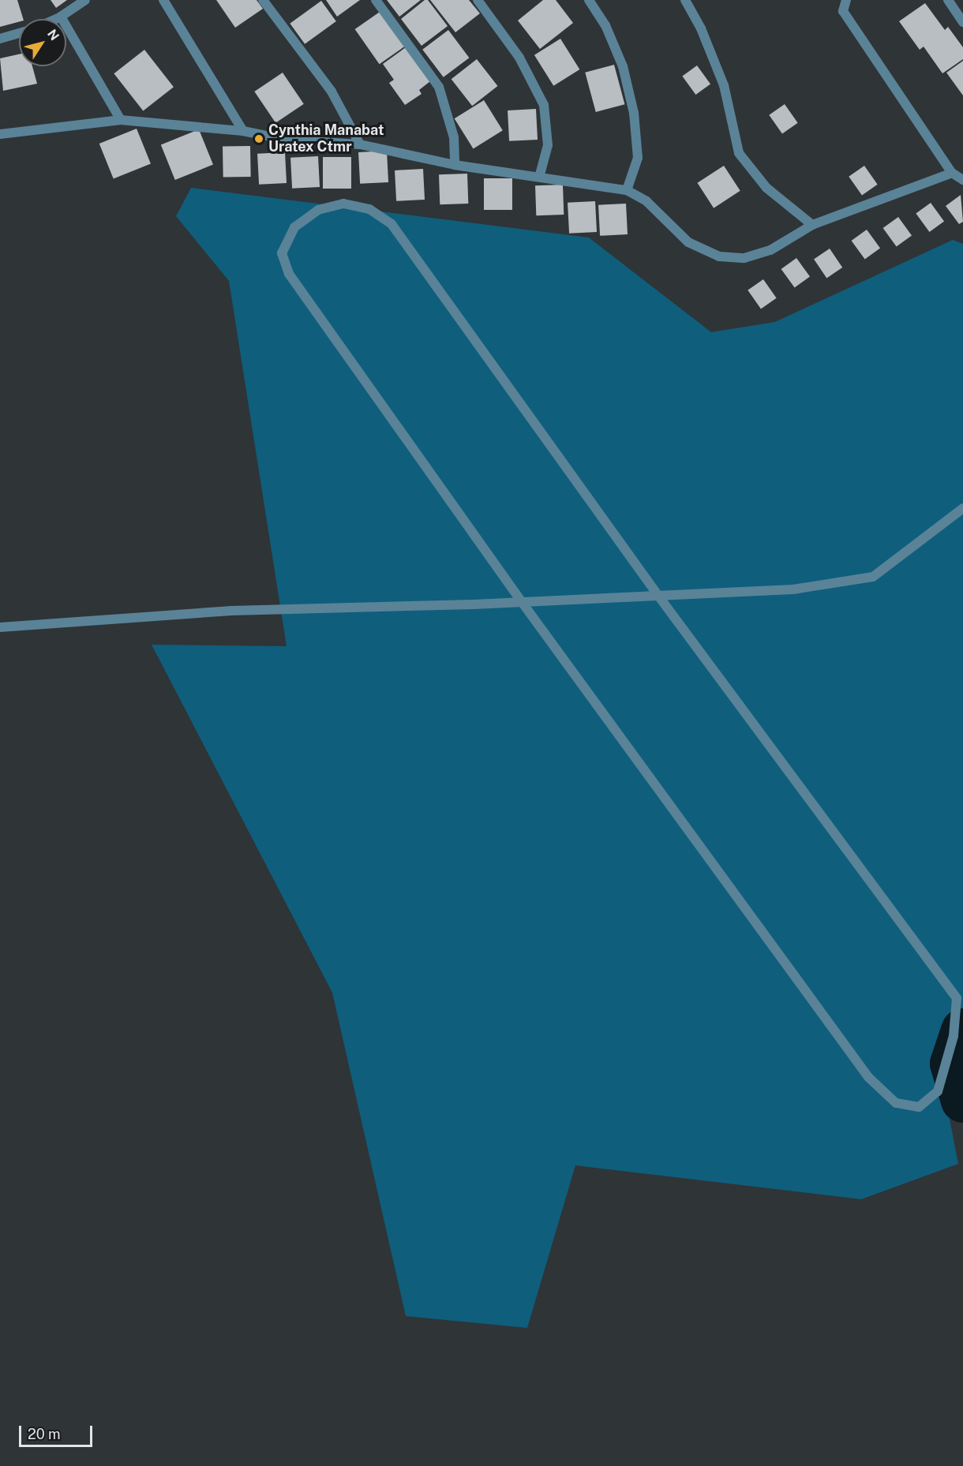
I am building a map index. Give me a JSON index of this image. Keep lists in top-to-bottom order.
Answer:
{
  "places": ["Cynthia Manabat Uratex Ctmr"],
  "scale_bar": "20 m",
  "north": "top right"
}
